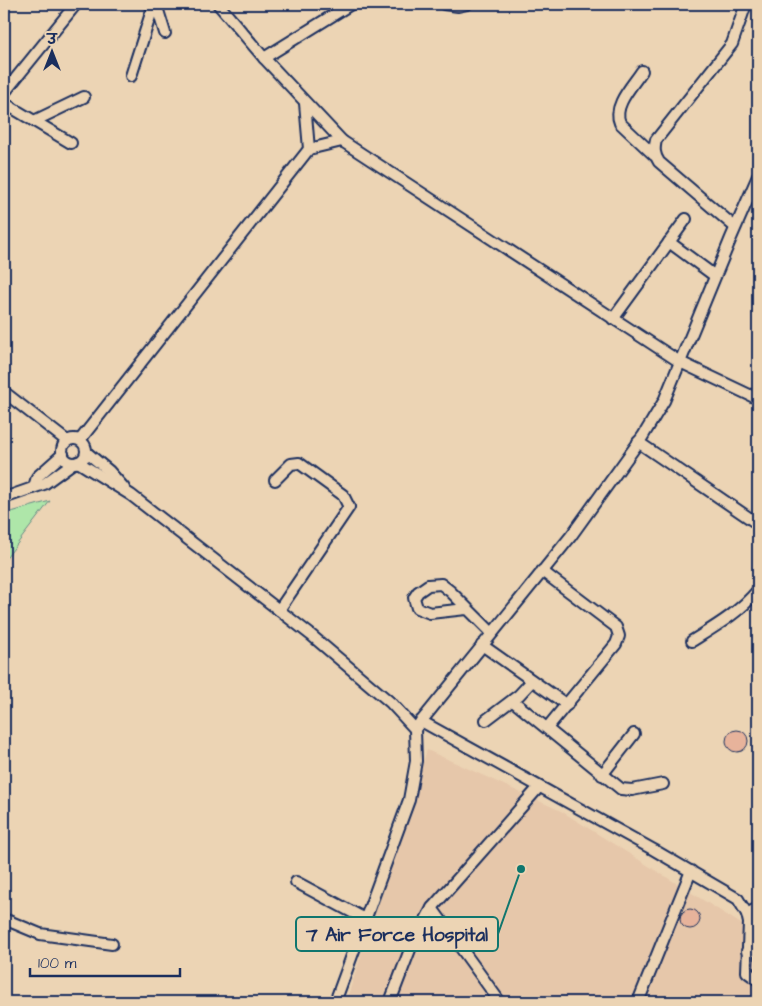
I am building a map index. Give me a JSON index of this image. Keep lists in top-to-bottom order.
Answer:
{
  "places": ["7 Air Force Hospital"],
  "scale_bar": "100 m",
  "north": "top"
}
